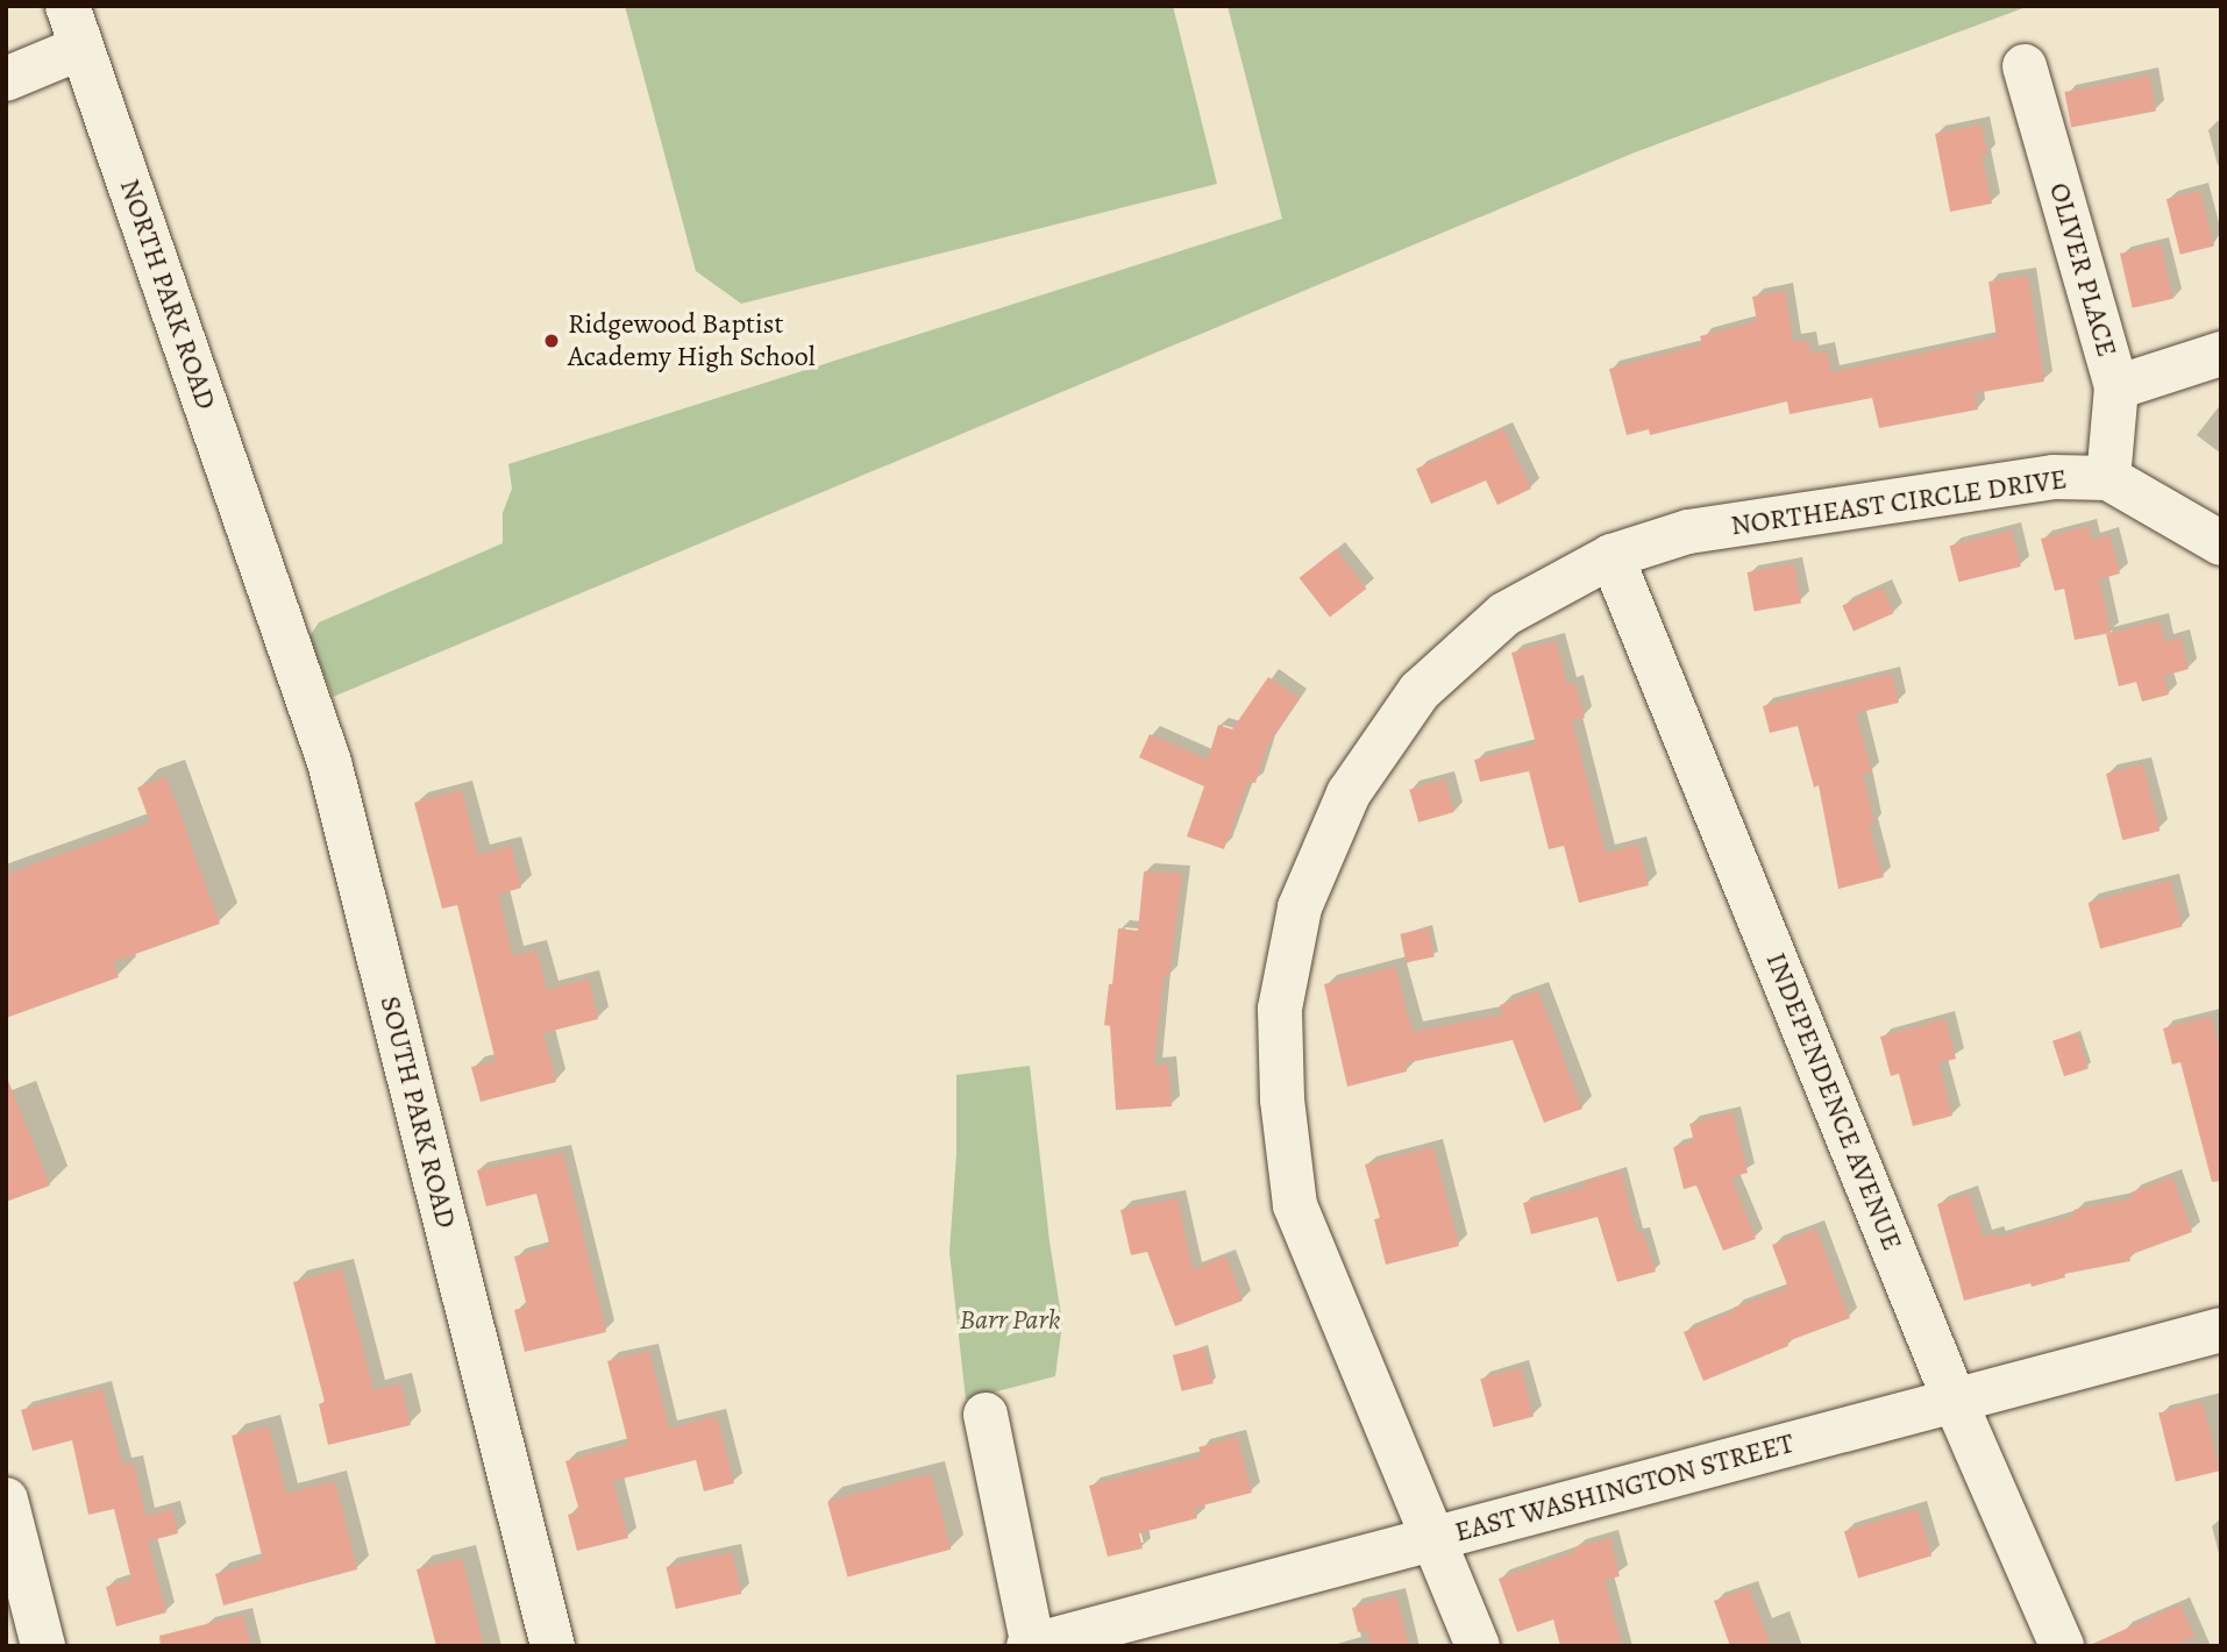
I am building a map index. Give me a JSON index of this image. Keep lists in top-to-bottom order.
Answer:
{
  "streets": {
    "street": [
      "OLIVER PLACE",
      "NORTH PARK ROAD",
      "NORTHEAST CIRCLE DRIVE",
      "INDEPENDENCE AVENUE",
      "SOUTH PARK ROAD",
      "EAST WASHINGTON STREET"
    ]
  },
  "crossings": [
    ["OLIVER PLACE", "NORTHEAST CIRCLE DRIVE"],
    ["NORTH PARK ROAD", "SOUTH PARK ROAD"],
    ["NORTHEAST CIRCLE DRIVE", "INDEPENDENCE AVENUE"],
    ["NORTHEAST CIRCLE DRIVE", "EAST WASHINGTON STREET"],
    ["INDEPENDENCE AVENUE", "EAST WASHINGTON STREET"]
  ],
  "parks": ["Barr Park"],
  "places": ["Ridgewood Baptist Academy High School"]
}
